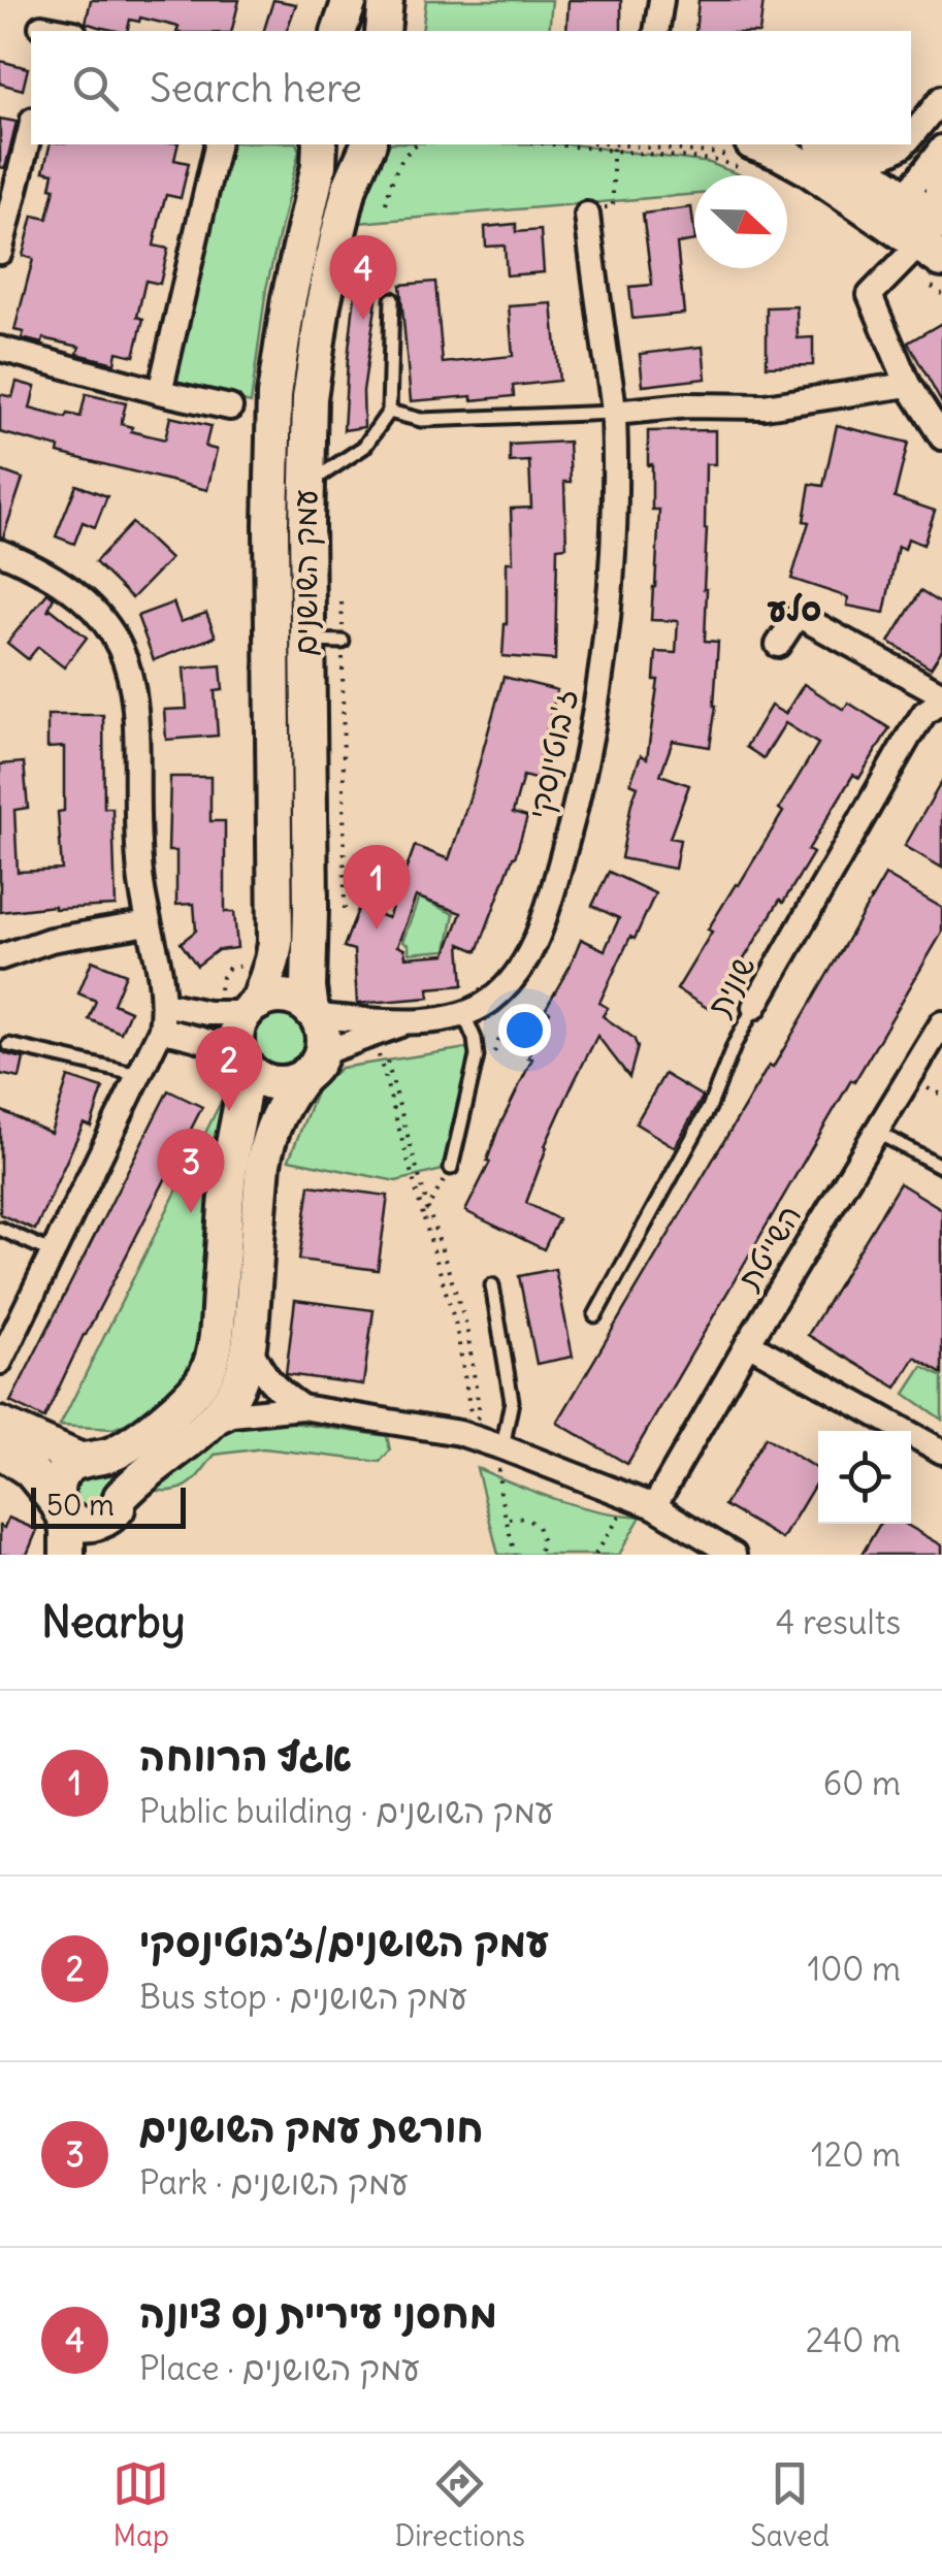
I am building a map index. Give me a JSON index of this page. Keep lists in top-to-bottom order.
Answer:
{
  "streets": {
    "street": [
      "עמק השושנים",
      "ז'בוטינסקי",
      "שונית",
      "השייטת"
    ]
  },
  "crossings": [
    ["עמק השושנים", "ז'בוטינסקי"]
  ],
  "districts": ["סלע"],
  "scale_bar": "50 m",
  "north": "right",
  "page": {
    "search": "Search here",
    "pins": [
      "4",
      "1",
      "2",
      "3"
    ],
    "scale": "50 m",
    "heading": ["Nearby", "4 results"],
    "list": [
      {
        "mark": "1",
        "name": "אגף הרווחה",
        "note": "Public building · עמק השושנים",
        "value": "60 m"
      },
      {
        "mark": "2",
        "name": "עמק השושנים/ז׳בוטינסקי",
        "note": "Bus stop · עמק השושנים",
        "value": "100 m"
      },
      {
        "mark": "3",
        "name": "חורשת עמק השושנים",
        "note": "Park · עמק השושנים",
        "value": "120 m"
      },
      {
        "mark": "4",
        "name": "מחסני עיריית נס ציונה",
        "note": "Place · עמק השושנים",
        "value": "240 m"
      }
    ],
    "nav": ["Map", "Directions", "Saved"]
  }
}
